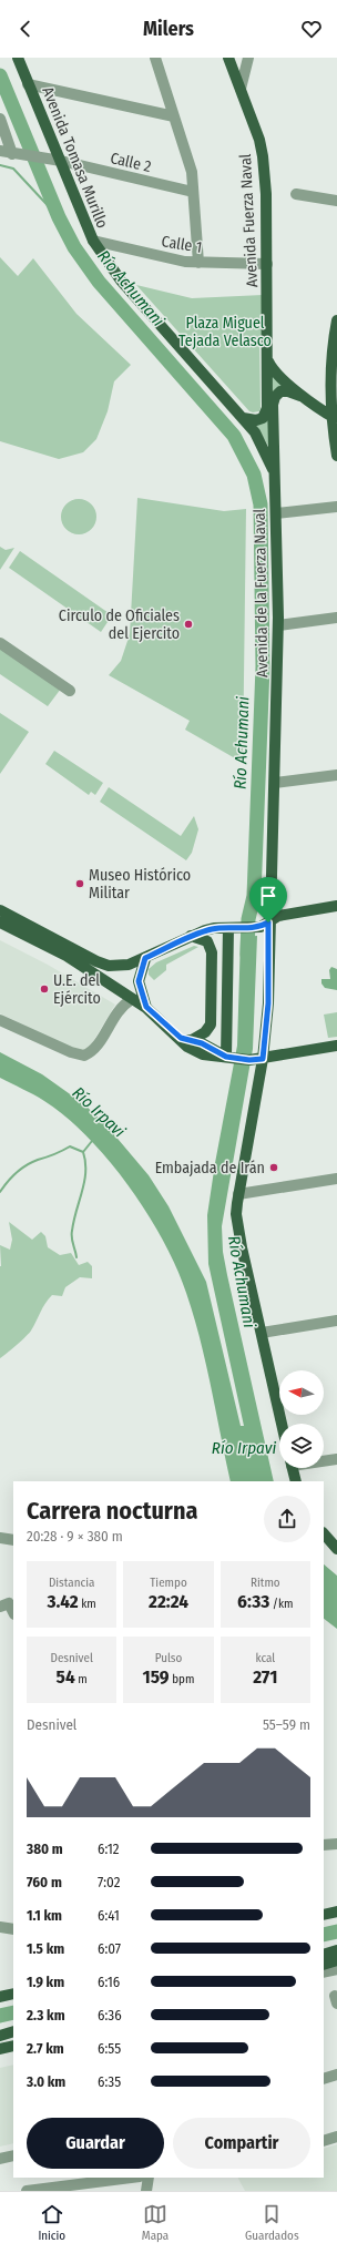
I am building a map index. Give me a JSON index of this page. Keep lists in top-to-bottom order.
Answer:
{
  "streets": {
    "main road": ["Avenida Tomasa Murillo", "Avenida Fuerza Naval", "Avenida de la Fuerza Naval"],
    "street": ["Calle 2", "Calle 1"]
  },
  "crossings": [
    ["Avenida Tomasa Murillo", "Calle 2"],
    ["Avenida Tomasa Murillo", "Avenida Fuerza Naval"],
    ["Avenida Tomasa Murillo", "Calle 1"],
    ["Avenida Tomasa Murillo", "Avenida de la Fuerza Naval"],
    ["Avenida Fuerza Naval", "Calle 1"]
  ],
  "water": ["Río Achumani", "Río Irpavi"],
  "parks": ["Plaza Miguel Tejada Velasco"],
  "places": [
    "Circulo de Oficiales del Ejercito",
    "Museo Histórico Militar",
    "U.E. del Ejército",
    "Embajada de Irán"
  ],
  "north": "left",
  "page": {
    "header": "Milers",
    "heading": ["Carrera nocturna", "20:28 · 9 × 380 m"],
    "stats": [
      ["Distancia", "3.42 km"],
      ["Tiempo", "22:24"],
      ["Ritmo", "6:33 /km"],
      ["Desnivel", "54 m"],
      ["Pulso", "159 bpm"],
      ["kcal", "271"]
    ],
    "chart": ["Desnivel", "55–59 m"],
    "list": [
      {
        "name": "380 m",
        "note": "6:12"
      },
      {
        "name": "760 m",
        "note": "7:02"
      },
      {
        "name": "1.1 km",
        "note": "6:41"
      },
      {
        "name": "1.5 km",
        "note": "6:07"
      },
      {
        "name": "1.9 km",
        "note": "6:16"
      },
      {
        "name": "2.3 km",
        "note": "6:36"
      },
      {
        "name": "2.7 km",
        "note": "6:55"
      },
      {
        "name": "3.0 km",
        "note": "6:35"
      }
    ],
    "buttons": ["Guardar", "Compartir"],
    "tabs": ["Inicio", "Mapa", "Guardados"]
  }
}
